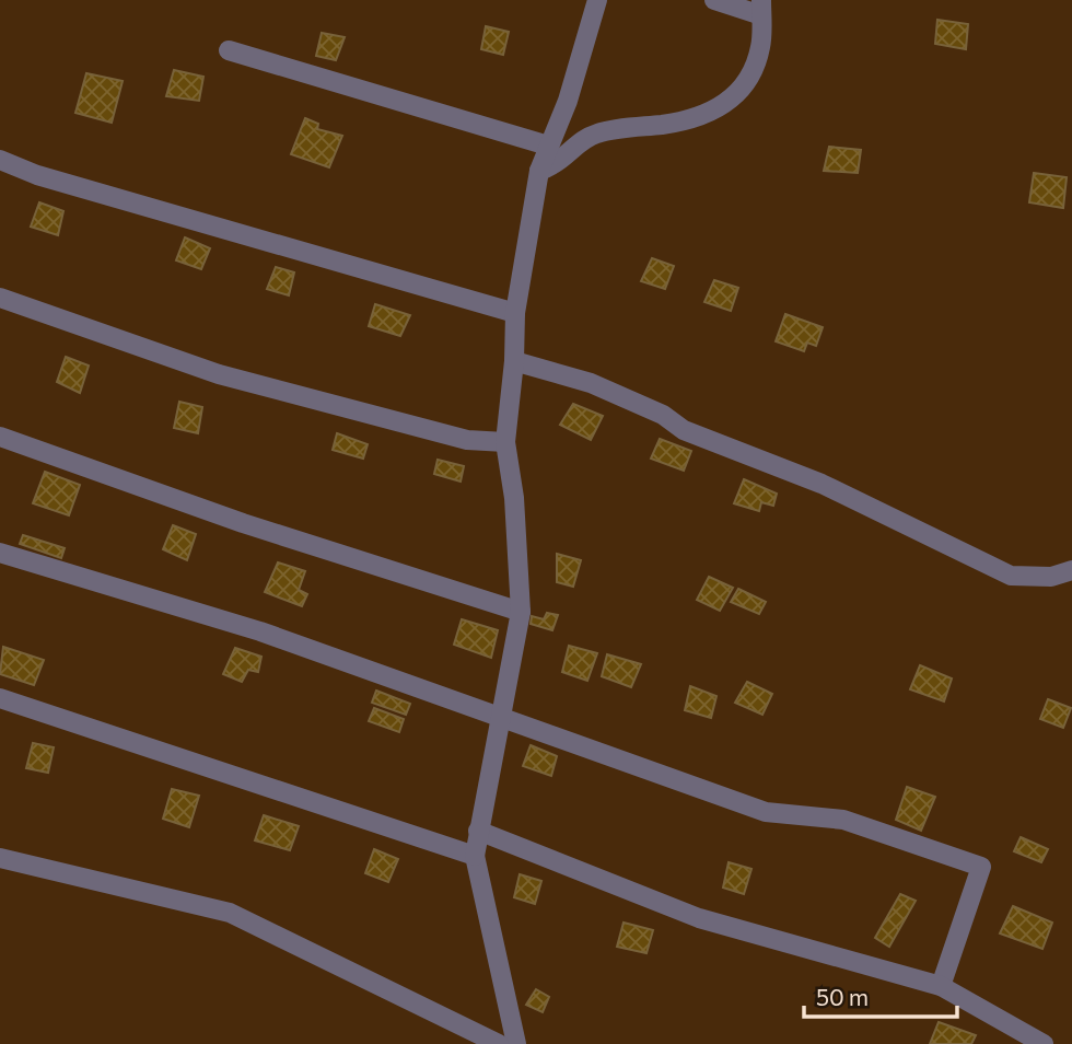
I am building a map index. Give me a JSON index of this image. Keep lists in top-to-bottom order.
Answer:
{
  "scale_bar": "50 m"
}
